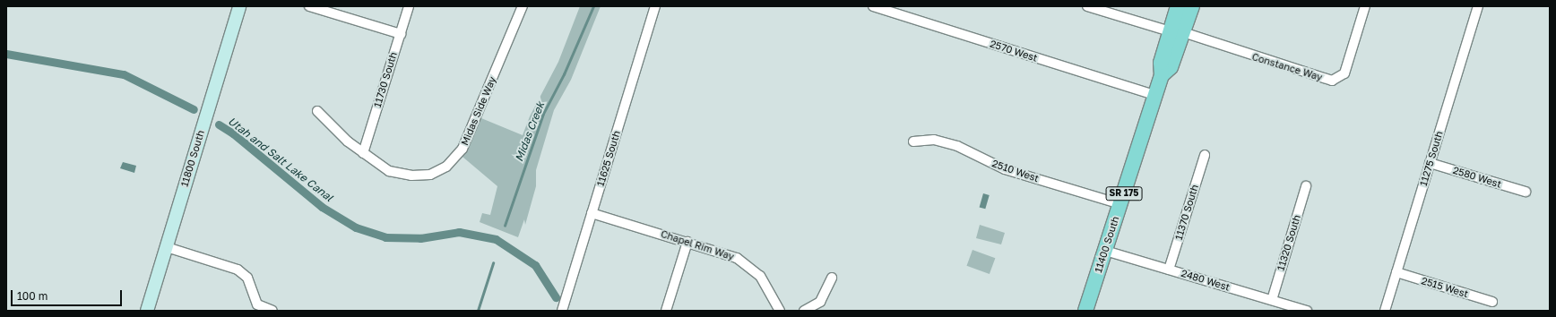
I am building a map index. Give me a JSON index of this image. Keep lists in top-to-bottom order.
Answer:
{
  "streets": {
    "main road": ["11800 South", "SR 175", "11400 South"],
    "street": [
      "2570 West",
      "Constance Way",
      "11730 South",
      "Midas Side Way",
      "11625 South",
      "11275 South",
      "2510 West",
      "2580 West",
      "11370 South",
      "11320 South",
      "Chapel Rim Way",
      "2480 West",
      "2515 West"
    ]
  },
  "crossings": [
    ["2570 West", "11400 South"],
    ["Constance Way", "11400 South"],
    ["11730 South", "Midas Side Way"],
    ["11625 South", "Chapel Rim Way"],
    ["11275 South", "2580 West"],
    ["11275 South", "2515 West"],
    ["2510 West", "11400 South"],
    ["11370 South", "2480 West"],
    ["11320 South", "2480 West"],
    ["11400 South", "2480 West"]
  ],
  "water": ["Midas Creek", "Utah and Salt Lake Canal"],
  "scale_bar": "100 m"
}
